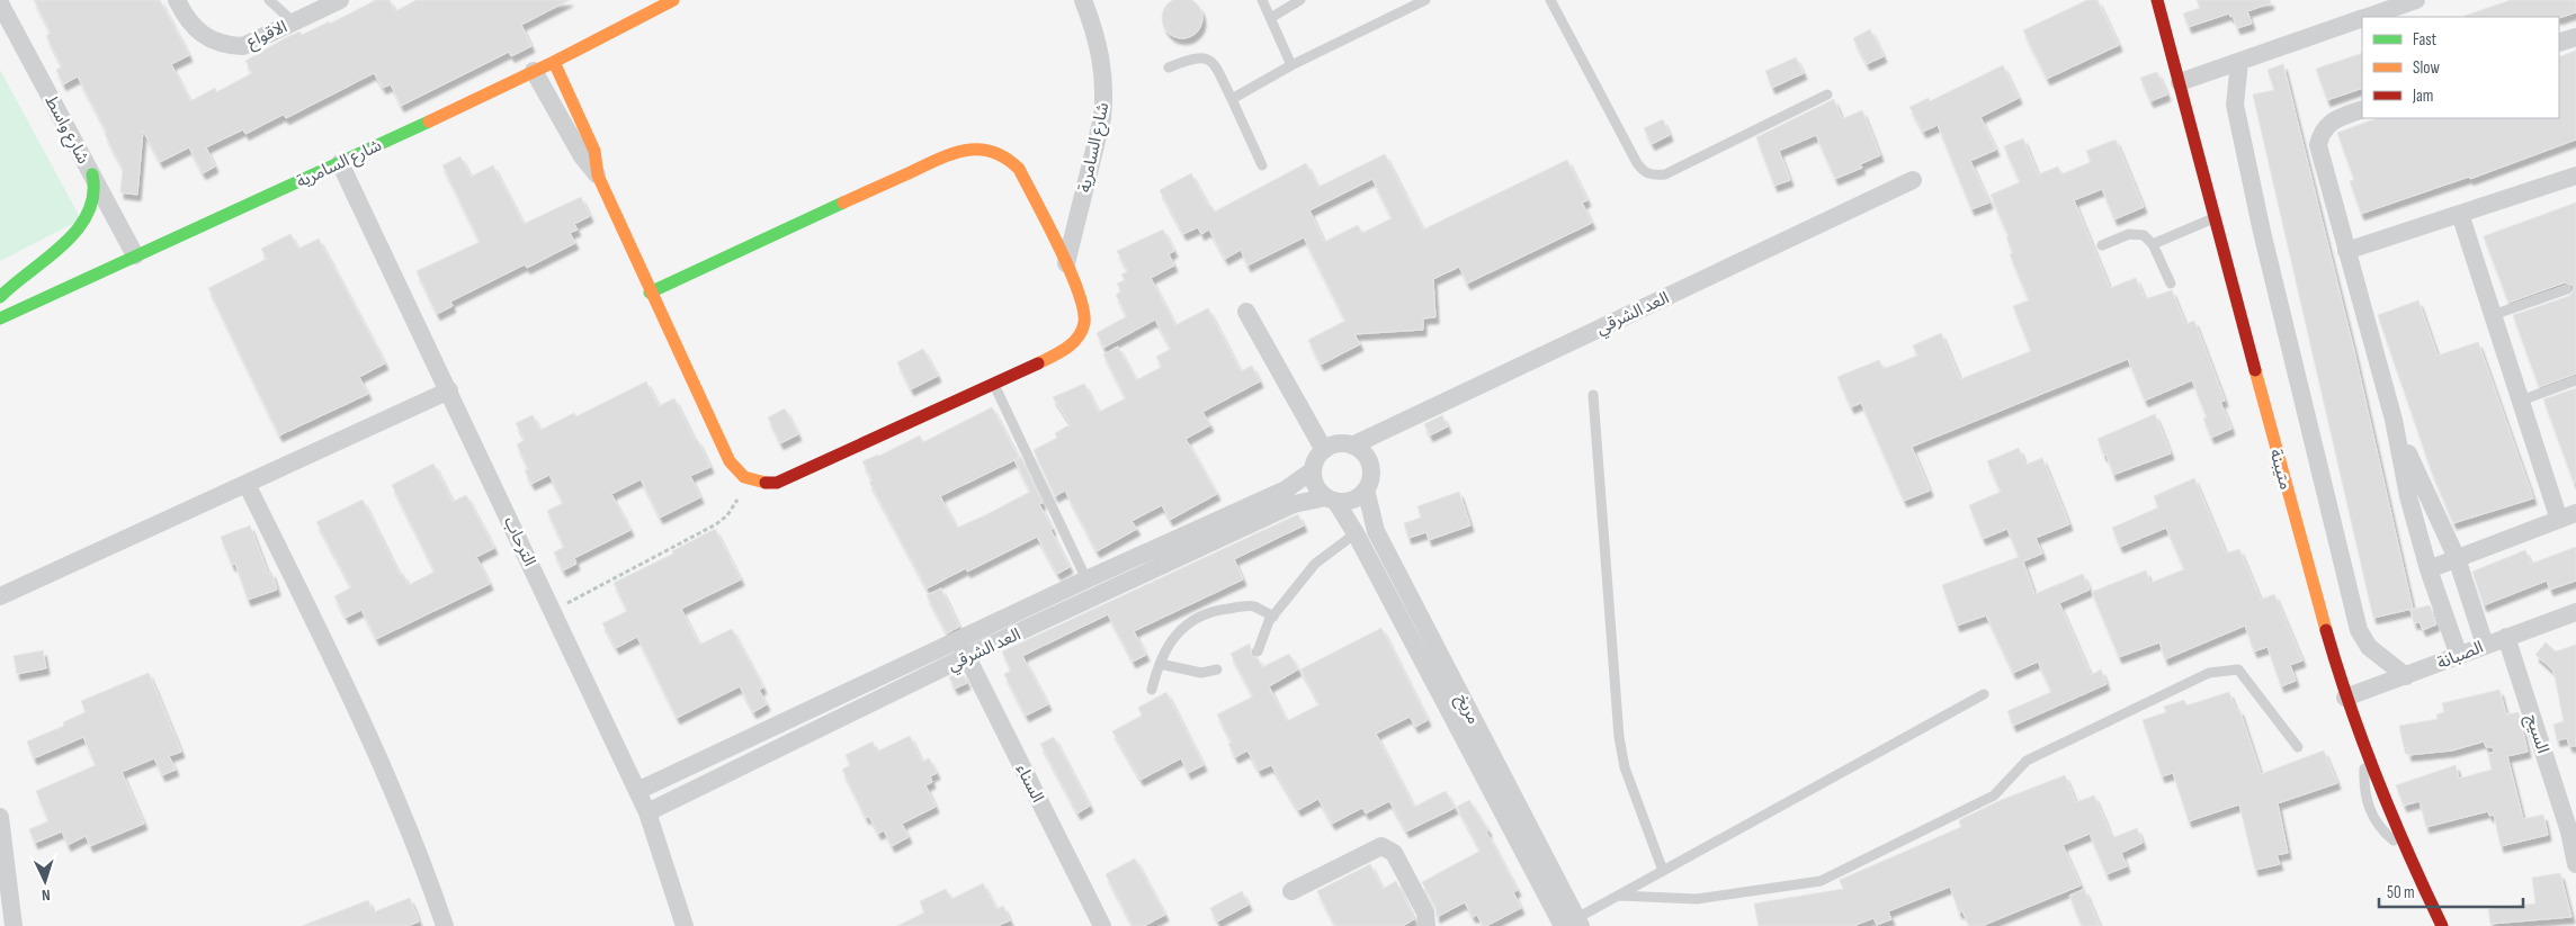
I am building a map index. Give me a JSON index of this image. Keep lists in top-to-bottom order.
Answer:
{
  "streets": {
    "street": [
      "الاقواع",
      "شارع واسط",
      "شارع السامرية",
      "العد الشرقي",
      "متيبنة",
      "الترحاب",
      "الصبانة",
      "مريخ",
      "السيج",
      "السناء"
    ]
  },
  "crossings": [
    ["شارع واسط", "شارع السامرية"],
    ["شارع السامرية", "الترحاب"],
    ["العد الشرقي", "الترحاب"],
    ["العد الشرقي", "مريخ"],
    ["العد الشرقي", "السناء"],
    ["متيبنة", "الصبانة"],
    ["الصبانة", "السيج"]
  ],
  "legend": ["Fast", "Slow", "Jam"],
  "scale_bar": "50 m",
  "north": "bottom"
}
